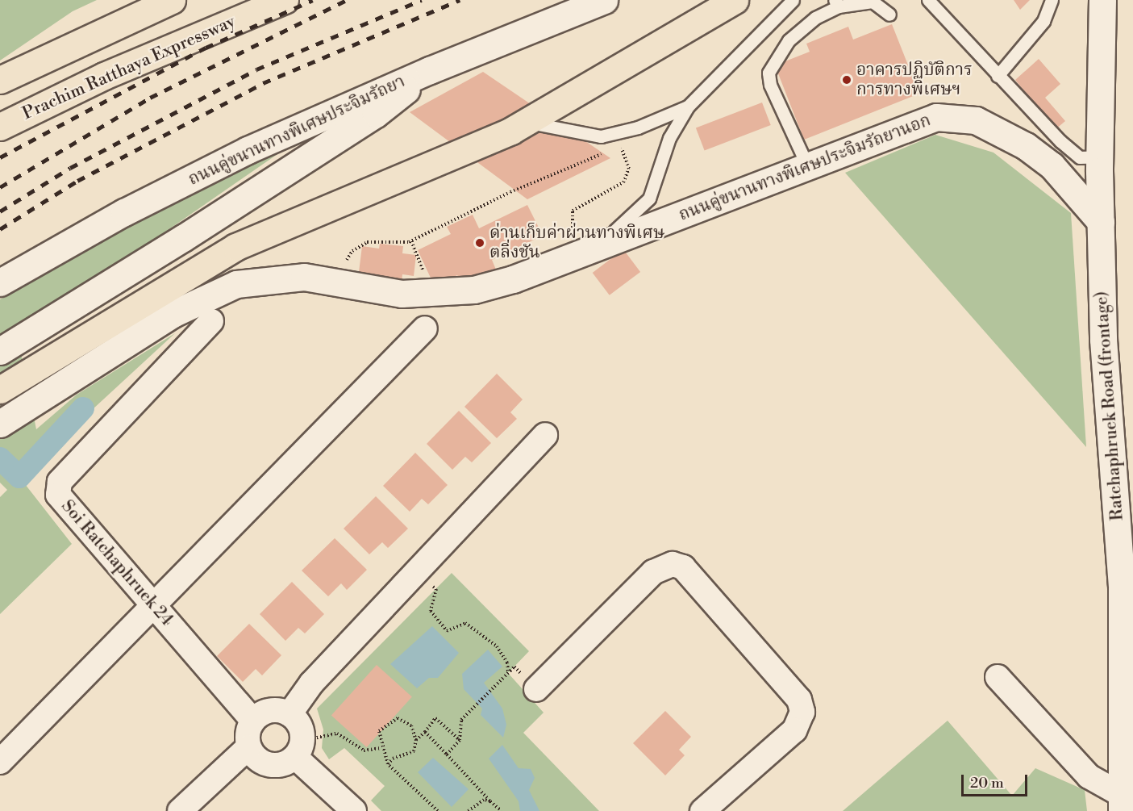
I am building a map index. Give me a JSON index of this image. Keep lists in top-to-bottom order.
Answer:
{
  "streets": {
    "highway": ["Prachim Ratthaya Expressway"],
    "main road": ["ถนนคู่ขนานทางพิเศษประจิมรัถยา", "ถนนคู่ขนานทางพิเศษประจิมรัถยานอก", "Ratchaphruek Road (frontage)"],
    "street": ["Soi Ratchaphruek 24"]
  },
  "crossings": [
    ["ถนนคู่ขนานทางพิเศษประจิมรัถยานอก", "Ratchaphruek Road (frontage)"]
  ],
  "places": ["อาคารปฏิบัติการ การทางพิเศษฯ", "ด่านเก็บค่าผ่านทางพิเศษ ตลิ่งชัน"],
  "scale_bar": "20 m"
}
